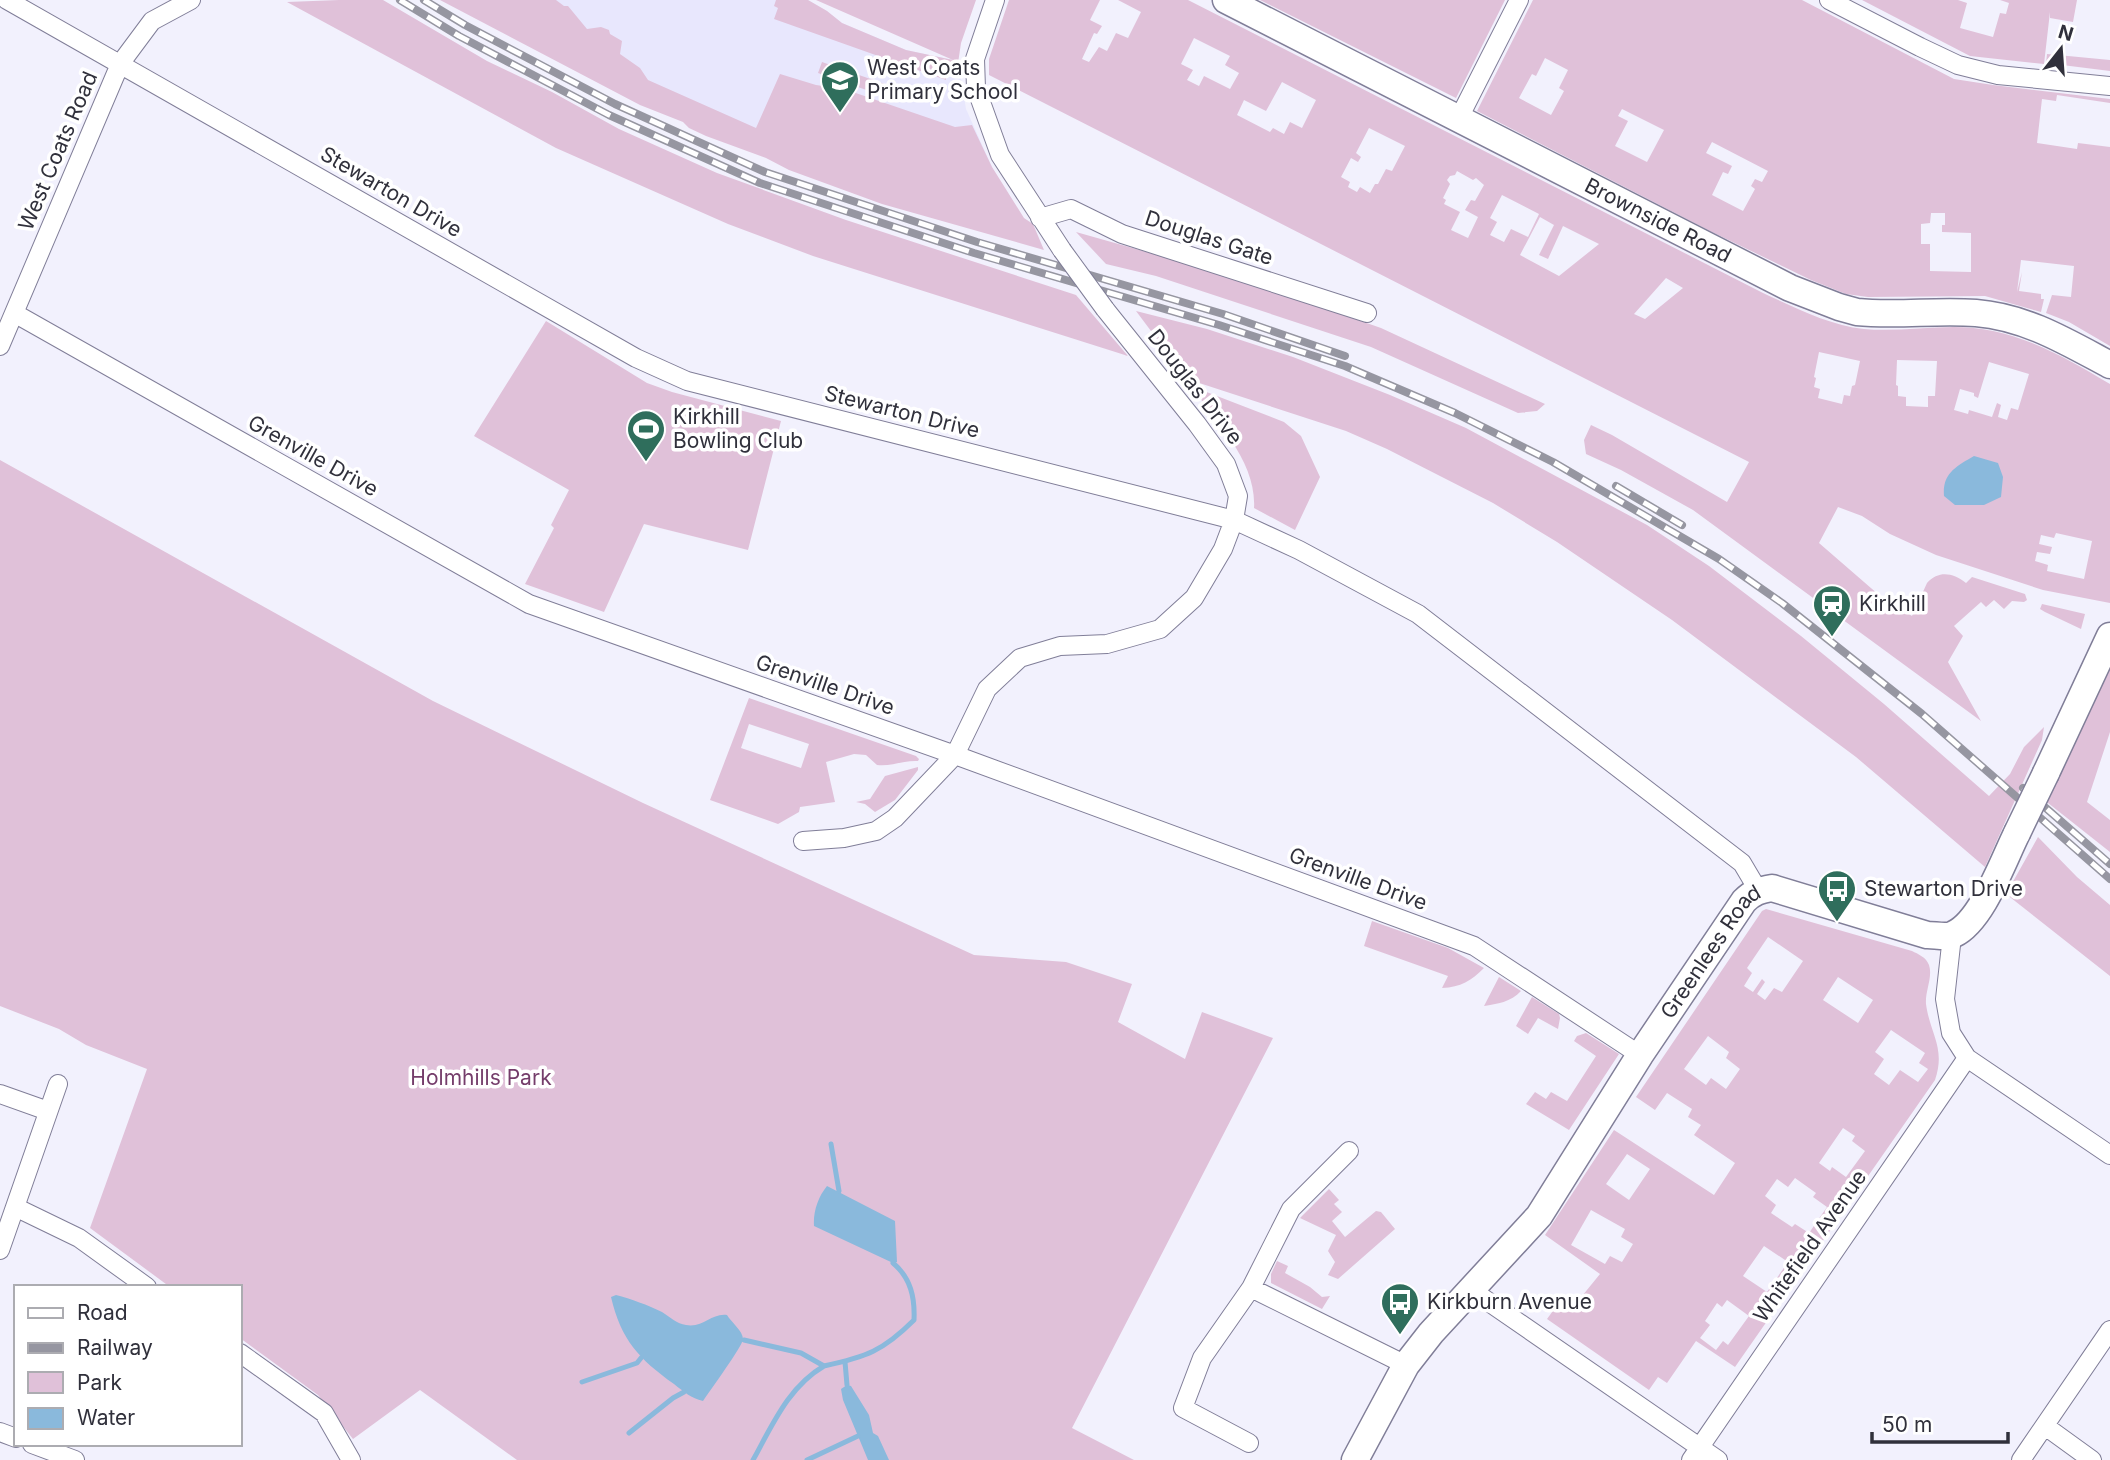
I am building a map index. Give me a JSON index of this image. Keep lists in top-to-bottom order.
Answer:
{
  "streets": {
    "main road": ["Brownside Road", "Greenlees Road"],
    "street": [
      "West Coats Road",
      "Stewarton Drive",
      "Douglas Gate",
      "Douglas Drive",
      "Grenville Drive",
      "Whitefield Avenue"
    ]
  },
  "crossings": [
    ["West Coats Road", "Stewarton Drive"],
    ["West Coats Road", "Grenville Drive"],
    ["Stewarton Drive", "Douglas Drive"],
    ["Stewarton Drive", "Greenlees Road"],
    ["Douglas Gate", "Douglas Drive"],
    ["Douglas Drive", "Grenville Drive"],
    ["Grenville Drive", "Greenlees Road"]
  ],
  "parks": ["Holmhills Park"],
  "places": {
    "school or university": ["West Coats Primary School"],
    "sports": ["Kirkhill Bowling Club"],
    "station": ["Kirkhill"],
    "bus stop": ["Stewarton Drive", "Kirkburn Avenue"]
  },
  "legend": [
    "Road",
    "Railway",
    "Park",
    "Water"
  ],
  "scale_bar": "50 m",
  "north": "top"
}
